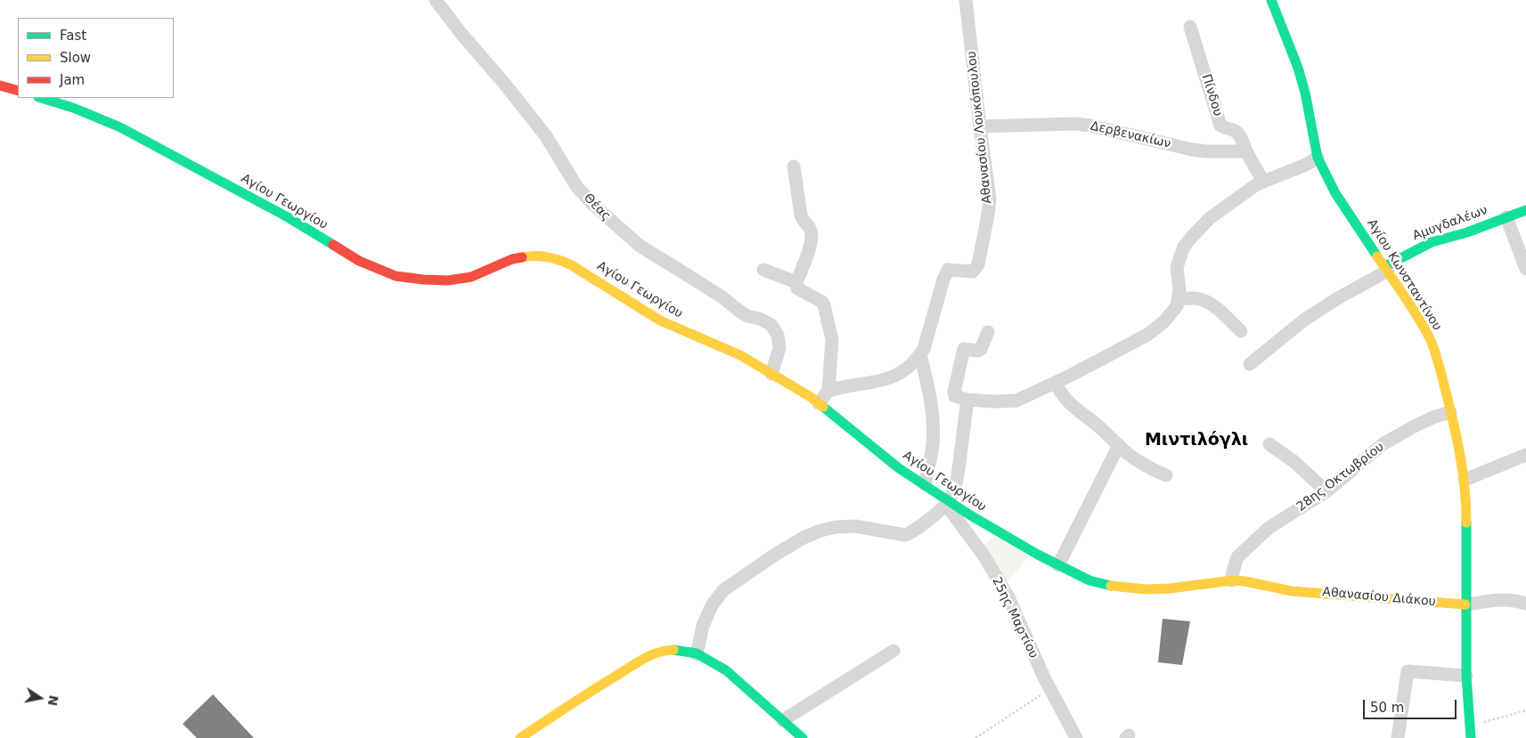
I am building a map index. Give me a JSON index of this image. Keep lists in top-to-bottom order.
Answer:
{
  "streets": {
    "street": [
      "Πίνδου",
      "Αθανασίου Λουκόπουλου",
      "Δερβενακίων",
      "Αγίου Γεωργίου",
      "Θέας",
      "Αμυγδαλέων",
      "Αγίου Κωνσταντίνου",
      "28ης Οκτωβρίου",
      "Αθανασίου Διάκου",
      "25ης Μαρτίου"
    ]
  },
  "crossings": [
    ["Πίνδου", "Δερβενακίων"],
    ["Αθανασίου Λουκόπουλου", "Δερβενακίων"],
    ["Αγίου Γεωργίου", "Θέας"],
    ["Αγίου Γεωργίου", "28ης Οκτωβρίου"],
    ["Αγίου Γεωργίου", "Αθανασίου Διάκου"],
    ["Αγίου Γεωργίου", "25ης Μαρτίου"],
    ["Αμυγδαλέων", "Αγίου Κωνσταντίνου"],
    ["Αγίου Κωνσταντίνου", "28ης Οκτωβρίου"],
    ["Αγίου Κωνσταντίνου", "Αθανασίου Διάκου"],
    ["28ης Οκτωβρίου", "Αθανασίου Διάκου"]
  ],
  "districts": ["Μιντιλόγλι"],
  "legend": ["Fast", "Slow", "Jam"],
  "scale_bar": "50 m",
  "north": "right"
}
